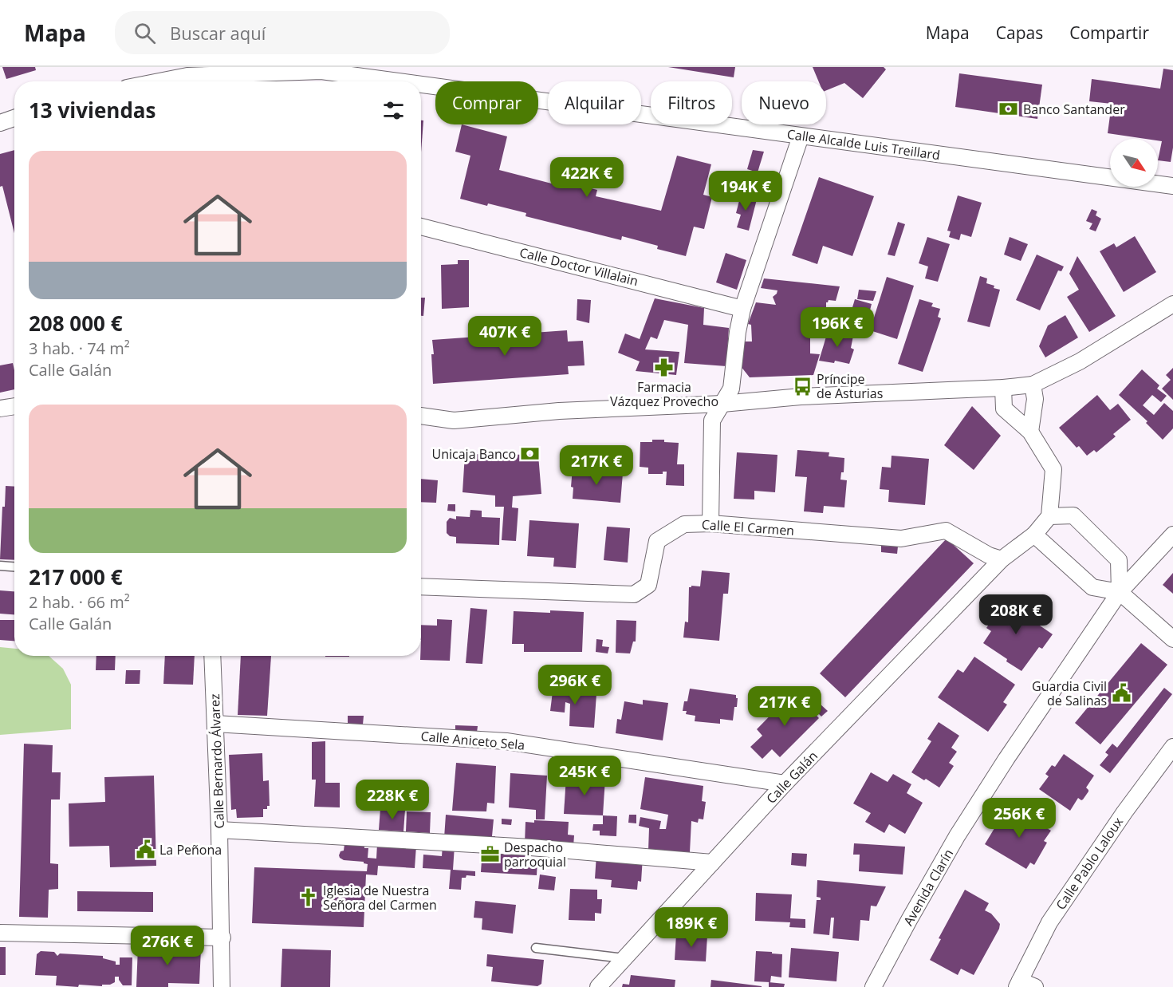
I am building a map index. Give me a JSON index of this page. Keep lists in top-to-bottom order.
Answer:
{
  "streets": {
    "street": [
      "Calle Alcalde Luis Treillard",
      "Calle Doctor Villalain",
      "Calle El Carmen",
      "Calle Aniceto Sela",
      "Calle Bernardo Álvarez",
      "Calle Galán",
      "Calle Pablo Laloux",
      "Avenida Clarín"
    ]
  },
  "crossings": [
    ["Calle El Carmen", "Calle Galán"],
    ["Calle Aniceto Sela", "Calle Bernardo Álvarez"],
    ["Calle Aniceto Sela", "Calle Galán"]
  ],
  "places": {
    "bank": ["Banco Santander", "Unicaja Banco"],
    "pharmacy": ["Farmacia Vázquez Provecho"],
    "bus stop": ["Príncipe de Asturias"],
    "public building": ["Guardia Civil de Salinas", "La Peñona"],
    "office": ["Despacho parroquial"],
    "church": ["Iglesia de Nuestra Señora del Carmen"]
  },
  "north": "bottom right",
  "page": {
    "header": "Mapa",
    "search": "Buscar aquí",
    "nav": ["Mapa", "Capas", "Compartir"],
    "chip": [
      "Comprar",
      "Alquilar",
      "Filtros",
      "Nuevo"
    ],
    "heading": "13 viviendas",
    "list": [
      {
        "name": "208 000 €",
        "note": "3 hab. · 74 m² · Calle Galán"
      },
      {
        "name": "217 000 €",
        "note": "2 hab. · 66 m² · Calle Galán"
      }
    ],
    "price": [
      "422K €",
      "194K €",
      "196K €",
      "407K €",
      "217K €",
      "208K €",
      "296K €",
      "217K €",
      "245K €",
      "228K €",
      "256K €",
      "189K €",
      "276K €"
    ]
  }
}
